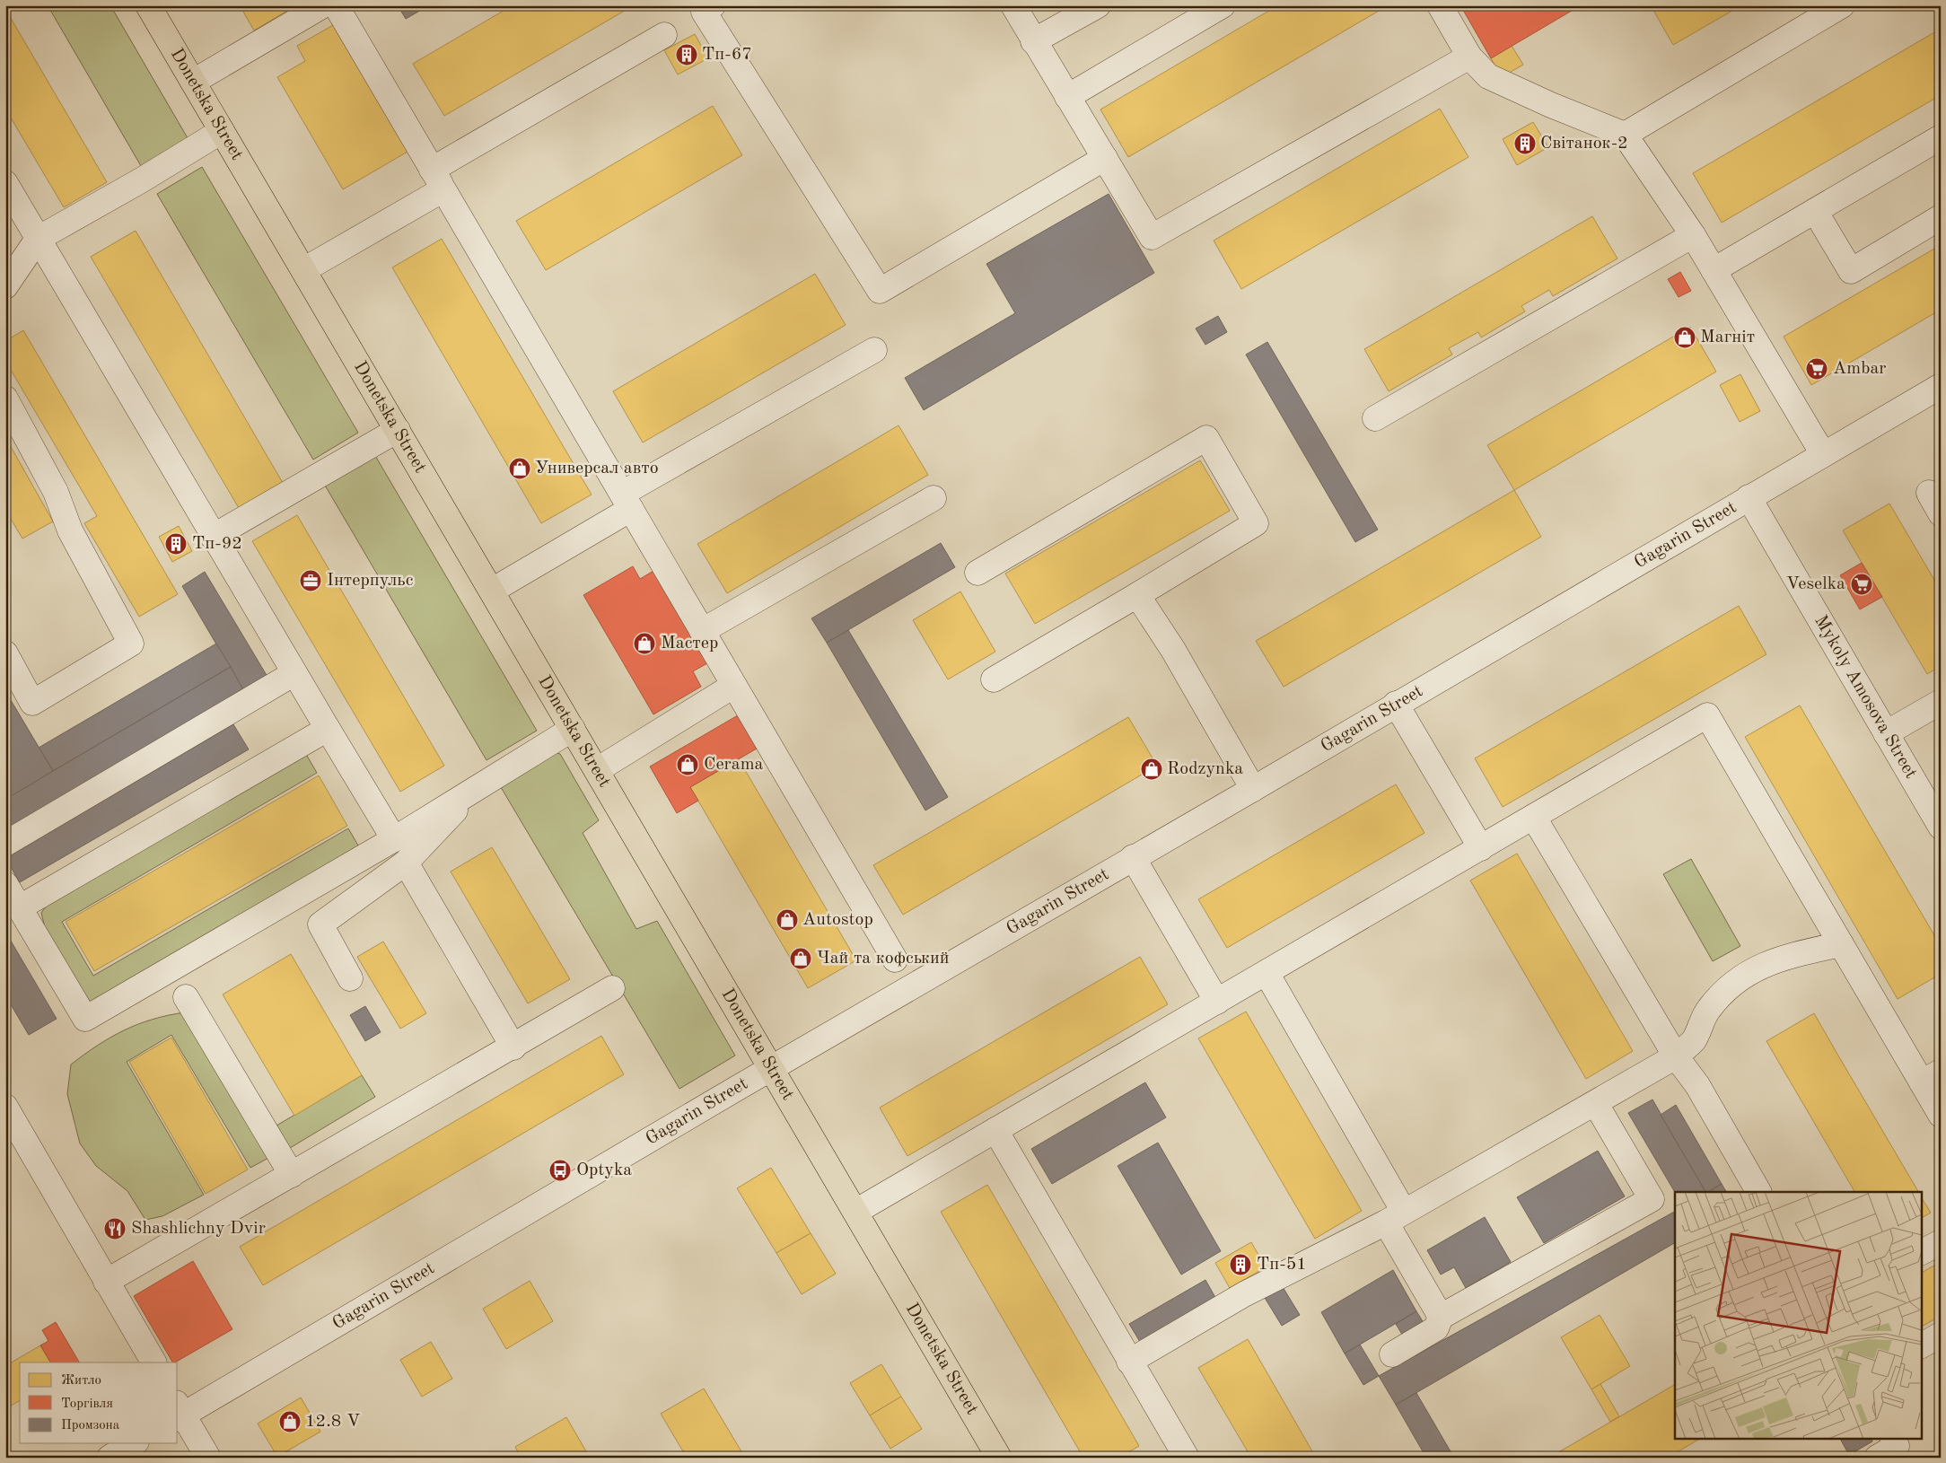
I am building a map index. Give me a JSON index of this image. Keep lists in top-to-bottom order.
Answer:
{
  "streets": {
    "main road": ["Donetska Street"],
    "street": ["Gagarin Street", "Mykoly Amosova Street"]
  },
  "crossings": [
    ["Donetska Street", "Gagarin Street"],
    ["Gagarin Street", "Mykoly Amosova Street"]
  ],
  "places": {
    "building": [
      "Тп-67",
      "Світанок-2",
      "Тп-92",
      "Тп-51"
    ],
    "shop": [
      "Магніт",
      "Универсал авто",
      "Мастер",
      "Cerama",
      "Rodzynka",
      "Autostop",
      "Чай та кофський",
      "12.8 V"
    ],
    "supermarket": ["Ambar", "Veselka"],
    "office": ["Інтерпульс"],
    "bus stop": ["Optyka"],
    "restaurant": ["Shashlichny Dvir"]
  },
  "legend": ["Житло", "Торгівля", "Промзона"]
}
